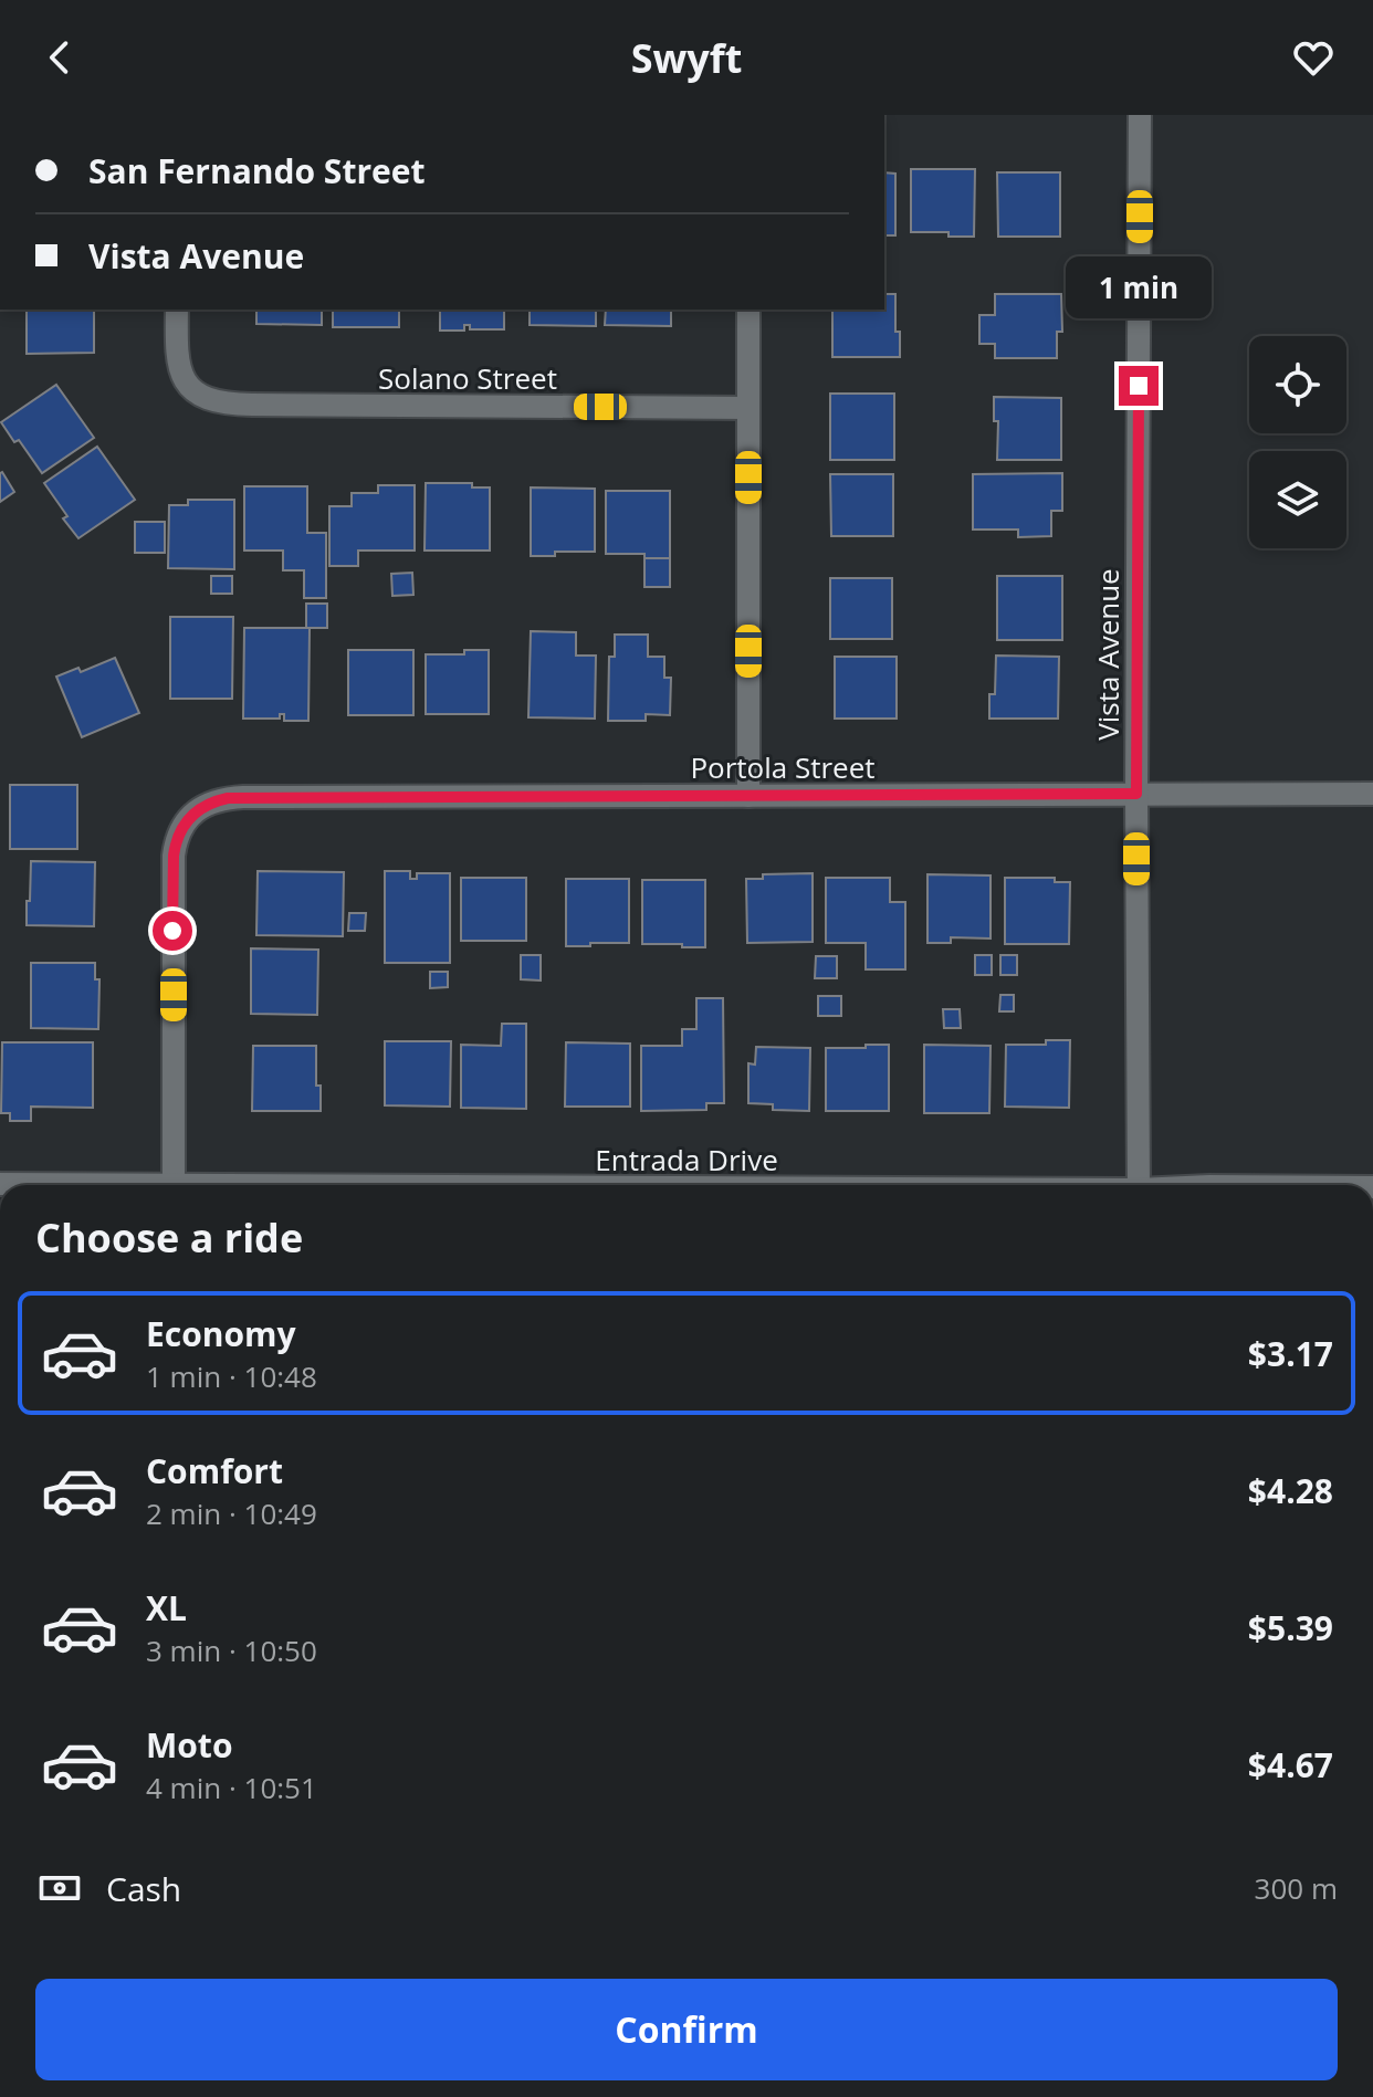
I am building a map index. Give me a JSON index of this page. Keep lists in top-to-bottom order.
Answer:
{
  "streets": {
    "street": [
      "Solano Street",
      "Vista Avenue",
      "Portola Street",
      "Entrada Drive"
    ]
  },
  "crossings": [
    ["Vista Avenue", "Portola Street"]
  ],
  "page": {
    "header": "Swyft",
    "banner": ["San Fernando Street", "Vista Avenue"],
    "bubble": "1 min",
    "heading": "Choose a ride",
    "list": [
      {
        "name": "Economy",
        "note": "1 min · 10:48",
        "value": "$3.17"
      },
      {
        "name": "Comfort",
        "note": "2 min · 10:49",
        "value": "$4.28"
      },
      {
        "name": "XL",
        "note": "3 min · 10:50",
        "value": "$5.39"
      },
      {
        "name": "Moto",
        "note": "4 min · 10:51",
        "value": "$4.67"
      }
    ],
    "pay": ["Cash", "300 m"],
    "buttons": "Confirm"
  }
}
